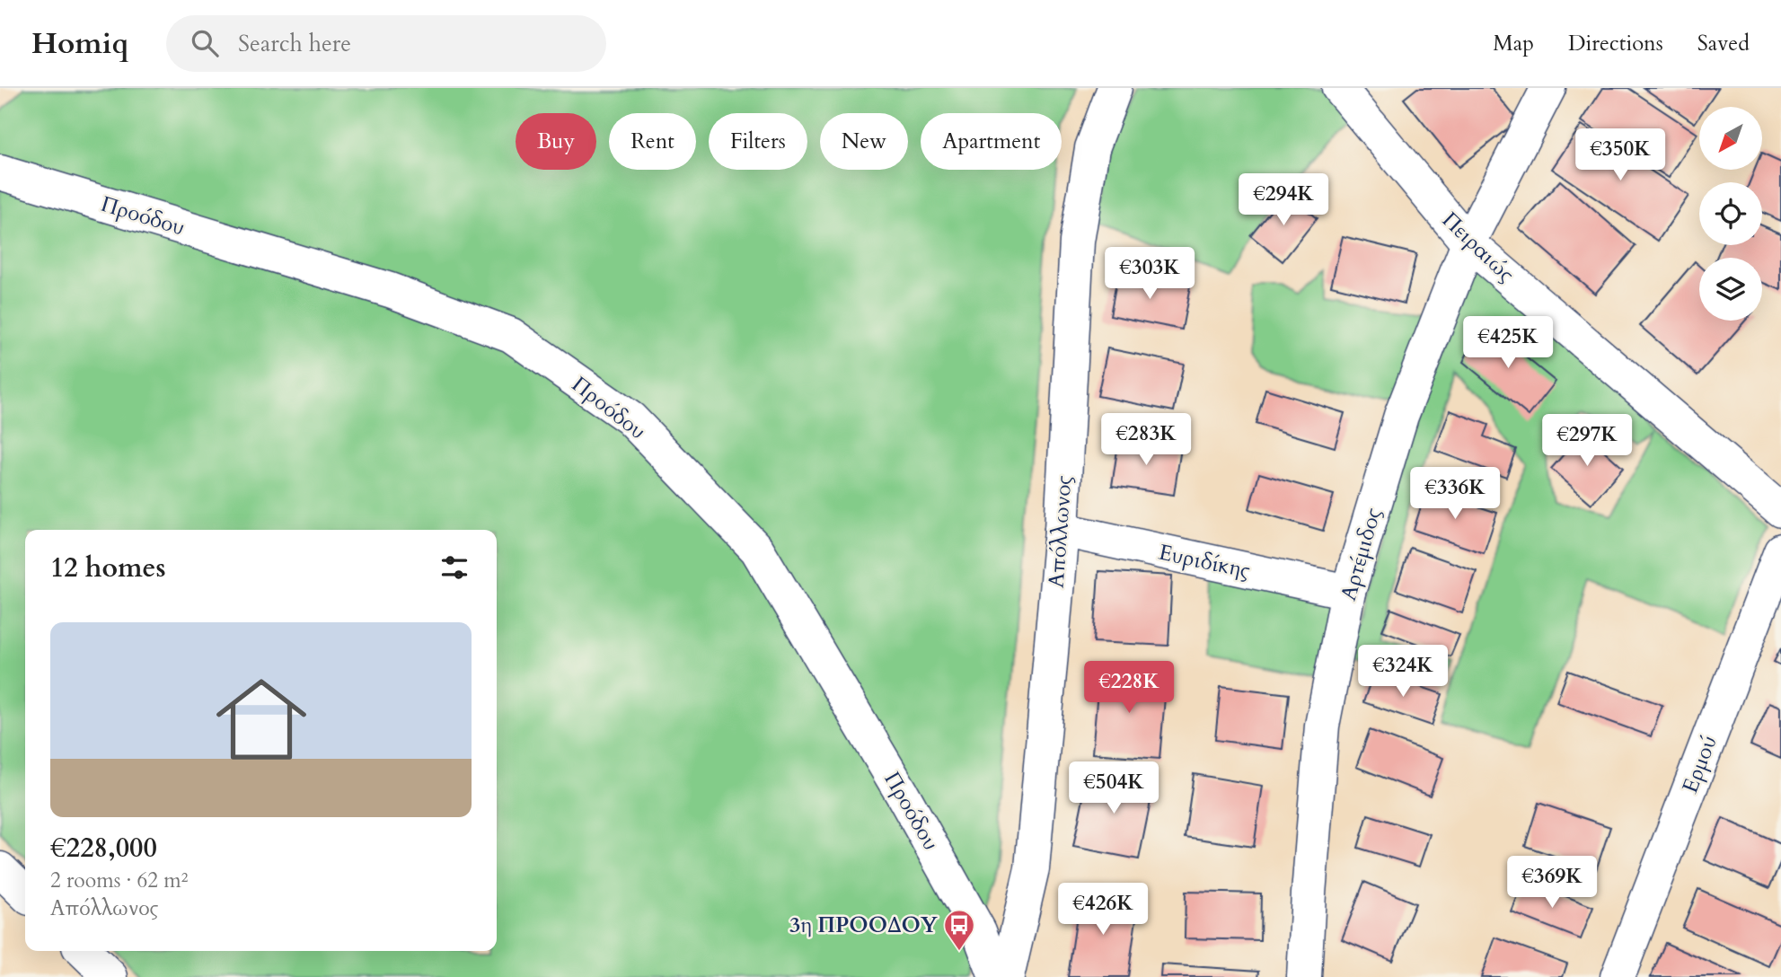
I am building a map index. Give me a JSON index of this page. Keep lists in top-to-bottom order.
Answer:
{
  "streets": {
    "street": [
      "Προόδου",
      "Πειραιώς",
      "Απόλλωνος",
      "Αρτέμιδος",
      "Ευριδίκης",
      "Ερμού"
    ]
  },
  "crossings": [
    ["Πειραιώς", "Αρτέμιδος"],
    ["Απόλλωνος", "Ευριδίκης"],
    ["Αρτέμιδος", "Ευριδίκης"]
  ],
  "places": {
    "bus stop": ["3η ΠΡΟΟΔΟΥ"]
  },
  "north": "bottom left",
  "page": {
    "header": "Homiq",
    "search": "Search here",
    "nav": ["Map", "Directions", "Saved"],
    "chip": [
      "Buy",
      "Rent",
      "Filters",
      "New",
      "Apartment"
    ],
    "price": [
      "€350K",
      "€294K",
      "€303K",
      "€425K",
      "€283K",
      "€297K",
      "€336K",
      "€324K",
      "€228K",
      "€504K",
      "€369K",
      "€426K"
    ],
    "heading": "12 homes",
    "list": [
      {
        "name": "€228,000",
        "note": "2 rooms · 62 m² · Απόλλωνος"
      }
    ]
  }
}
